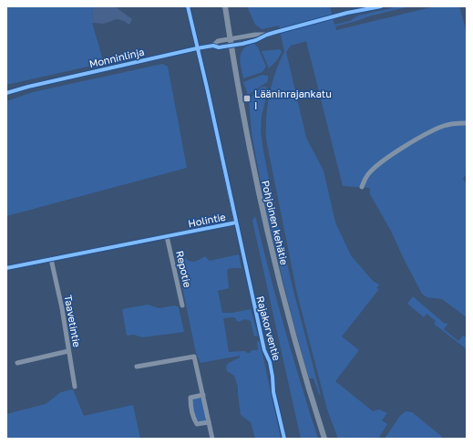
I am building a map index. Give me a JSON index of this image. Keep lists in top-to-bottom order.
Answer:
{
  "streets": {
    "main road": ["Pohjoinen kehätie"],
    "street": [
      "Monninlinja",
      "Holintie",
      "Repotie",
      "Taavetintie"
    ],
    "cycle path": ["Rajakorventie"]
  },
  "crossings": [
    ["Monninlinja", "Holintie"],
    ["Monninlinja", "Pohjoinen kehätie"],
    ["Holintie", "Repotie"],
    ["Holintie", "Taavetintie"]
  ],
  "places": {
    "transit": ["Lääninrajankatu I"]
  }
}
